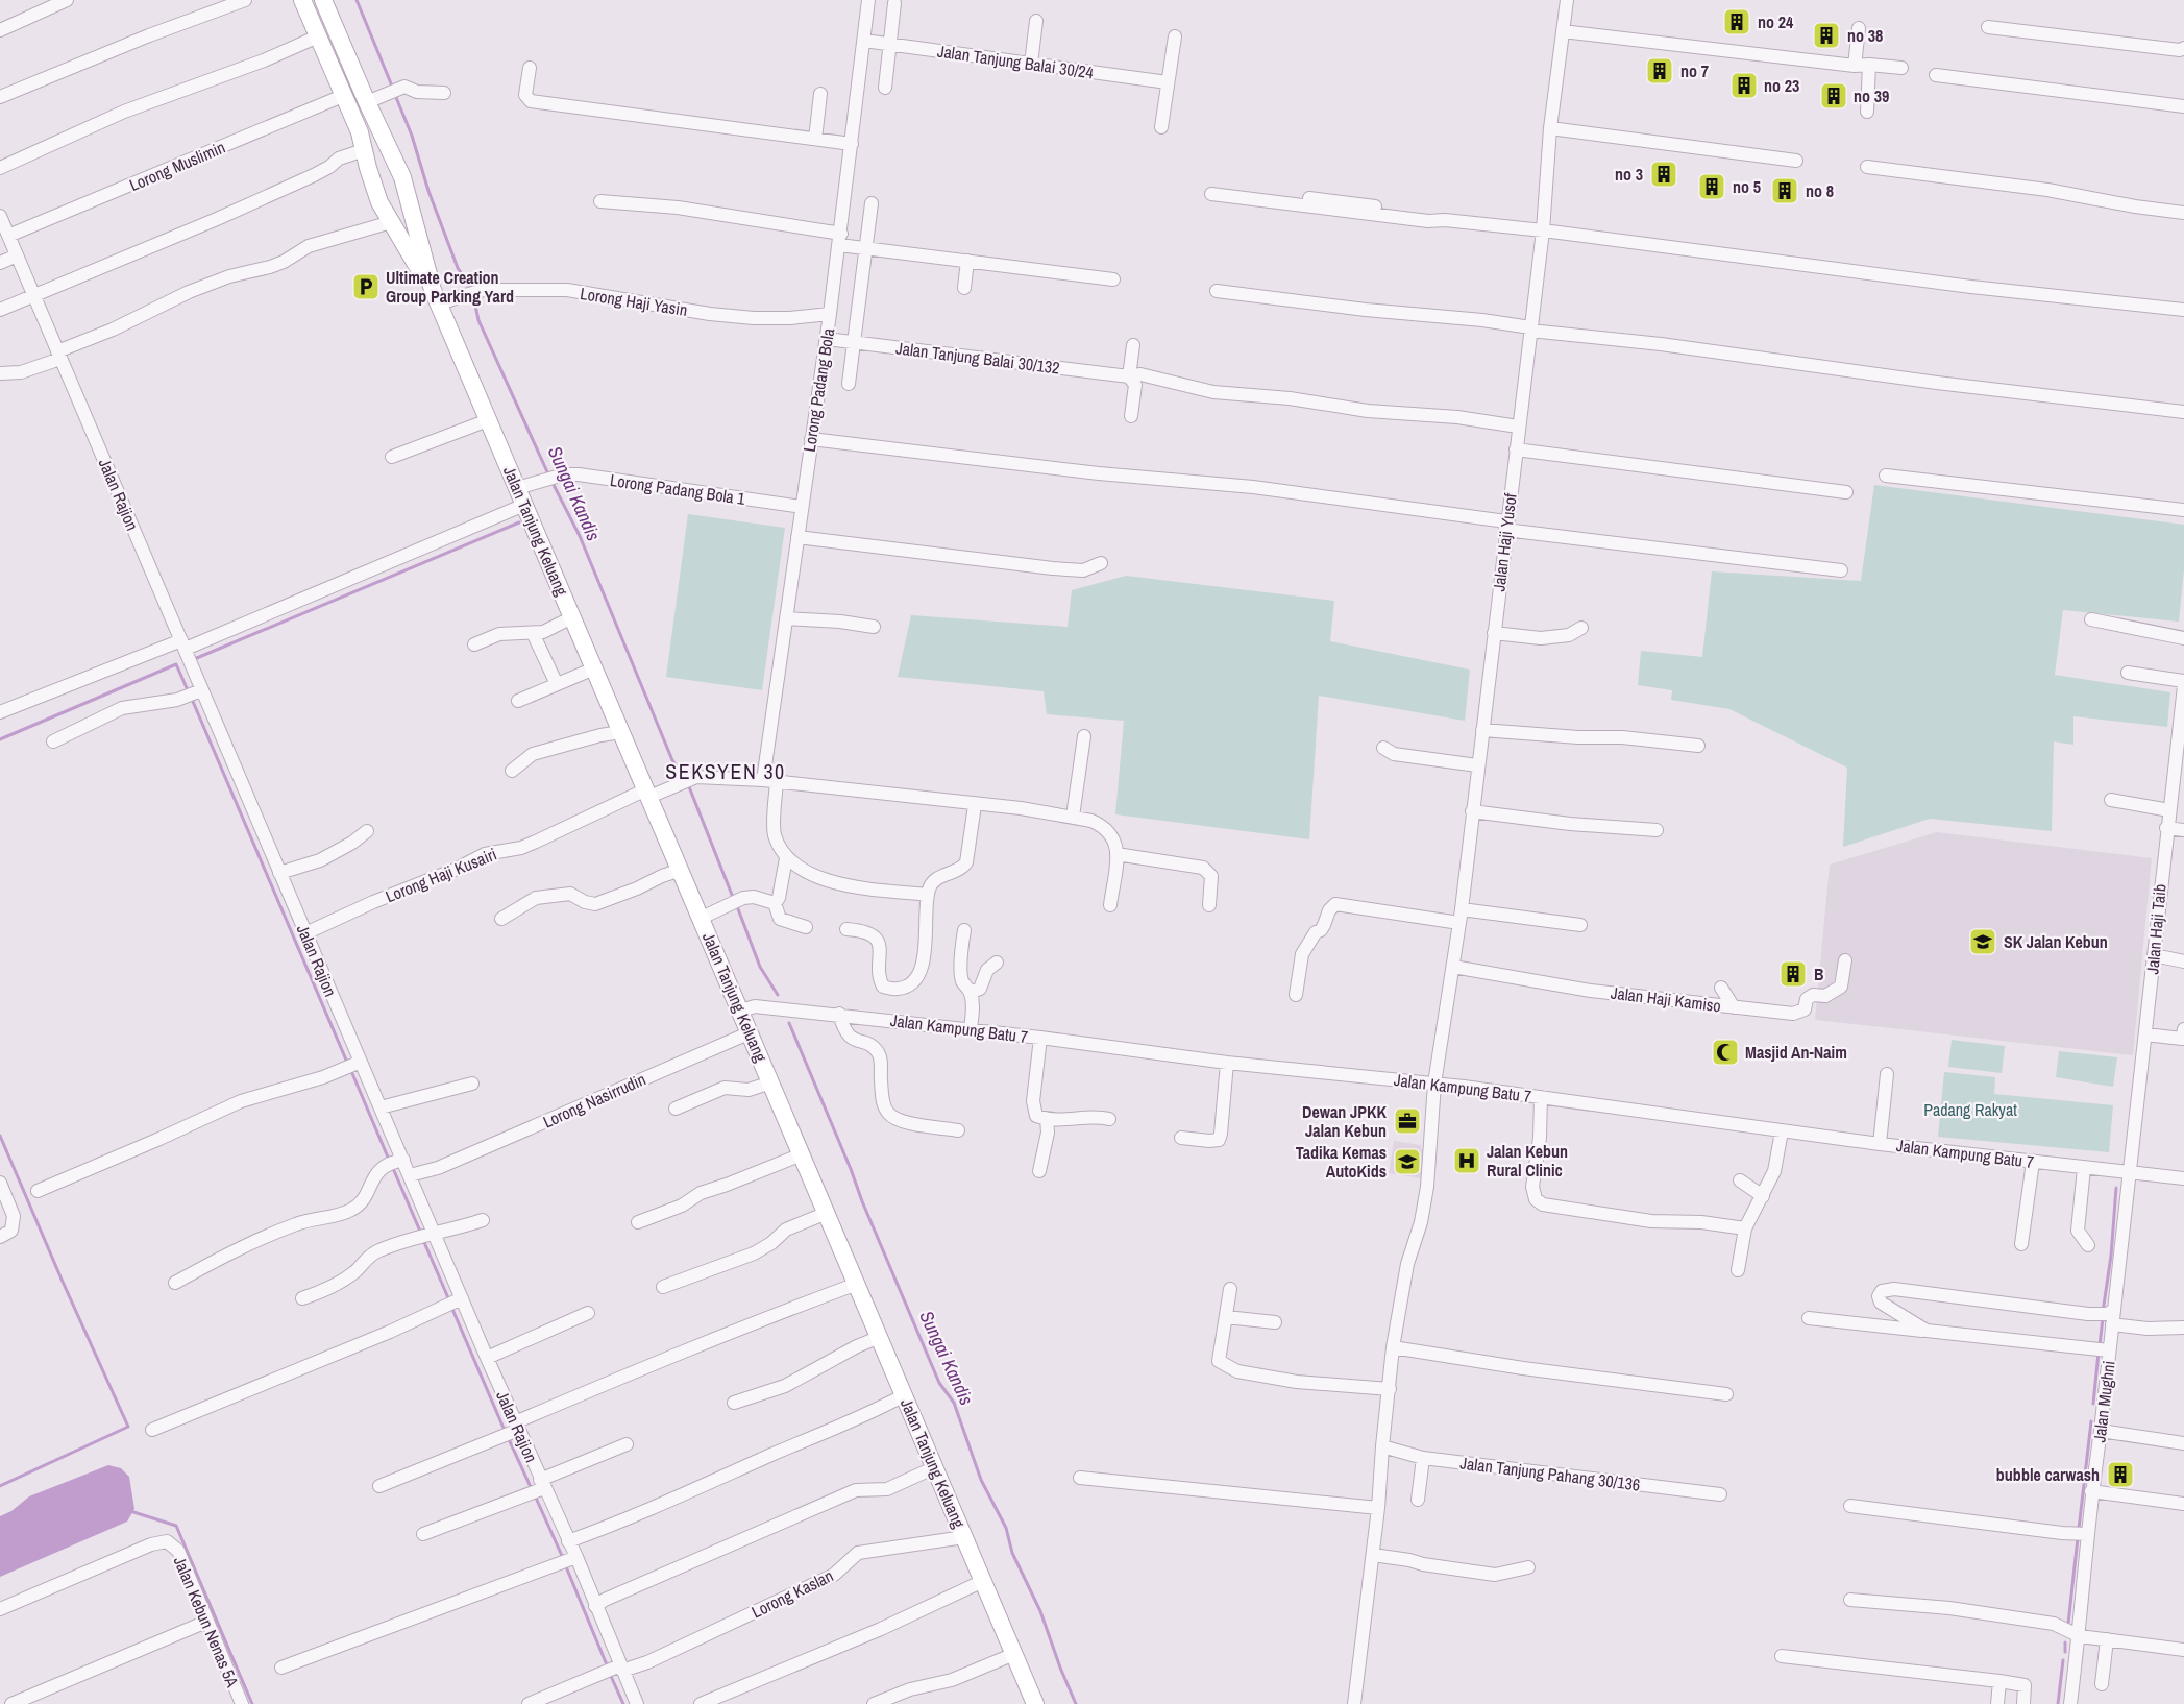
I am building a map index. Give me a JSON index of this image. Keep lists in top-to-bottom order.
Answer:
{
  "streets": {
    "main road": ["Jalan Tanjung Keluang"],
    "street": [
      "Jalan Tanjung Balai 30/24",
      "Lorong Muslimin",
      "Lorong Haji Yasin",
      "Jalan Tanjung Balai 30/132",
      "Lorong Padang Bola",
      "Lorong Padang Bola 1",
      "Jalan Rajion",
      "Jalan Haji Yusof",
      "Lorong Haji Kusairi",
      "Jalan Haji Taib",
      "Jalan Haji Kamiso",
      "Jalan Kampung Batu 7",
      "Lorong Nasirrudin",
      "Jalan Mughni",
      "Jalan Tanjung Pahang 30/136",
      "Lorong Kaslan",
      "Jalan Kebun Nenas 5A"
    ]
  },
  "crossings": [
    ["Jalan Tanjung Balai 30/24", "Lorong Padang Bola"],
    ["Lorong Muslimin", "Jalan Rajion"],
    ["Lorong Muslimin", "Jalan Tanjung Keluang"],
    ["Lorong Haji Yasin", "Lorong Padang Bola"],
    ["Lorong Haji Yasin", "Jalan Tanjung Keluang"],
    ["Jalan Tanjung Balai 30/132", "Lorong Padang Bola"],
    ["Jalan Tanjung Balai 30/132", "Jalan Haji Yusof"],
    ["Lorong Padang Bola", "Lorong Padang Bola 1"],
    ["Lorong Padang Bola", "Lorong Haji Kusairi"],
    ["Lorong Padang Bola 1", "Jalan Tanjung Keluang"],
    ["Jalan Rajion", "Lorong Haji Kusairi"],
    ["Jalan Rajion", "Lorong Nasirrudin"],
    ["Jalan Rajion", "Lorong Kaslan"],
    ["Jalan Tanjung Keluang", "Lorong Haji Kusairi"],
    ["Jalan Tanjung Keluang", "Jalan Kampung Batu 7"],
    ["Jalan Tanjung Keluang", "Lorong Nasirrudin"],
    ["Jalan Tanjung Keluang", "Lorong Kaslan"],
    ["Jalan Haji Yusof", "Jalan Haji Kamiso"],
    ["Jalan Haji Yusof", "Jalan Kampung Batu 7"],
    ["Jalan Haji Yusof", "Jalan Tanjung Pahang 30/136"],
    ["Jalan Haji Taib", "Jalan Kampung Batu 7"],
    ["Jalan Haji Taib", "Jalan Mughni"],
    ["Jalan Kampung Batu 7", "Jalan Mughni"]
  ],
  "districts": ["SEKSYEN 30"],
  "water": ["Sungai Kandis"],
  "parks": ["Padang Rakyat"],
  "places": {
    "building": [
      "no 24",
      "no 38",
      "no 7",
      "no 23",
      "no 39",
      "no 3",
      "no 5",
      "no 8",
      "B",
      "bubble carwash"
    ],
    "parking": ["Ultimate Creation Group Parking Yard"],
    "school or university": ["SK Jalan Kebun", "Tadika Kemas AutoKids"],
    "mosque": ["Masjid An-Naim"],
    "office": ["Dewan JPKK Jalan Kebun"],
    "hospital": ["Jalan Kebun Rural Clinic"]
  }
}
